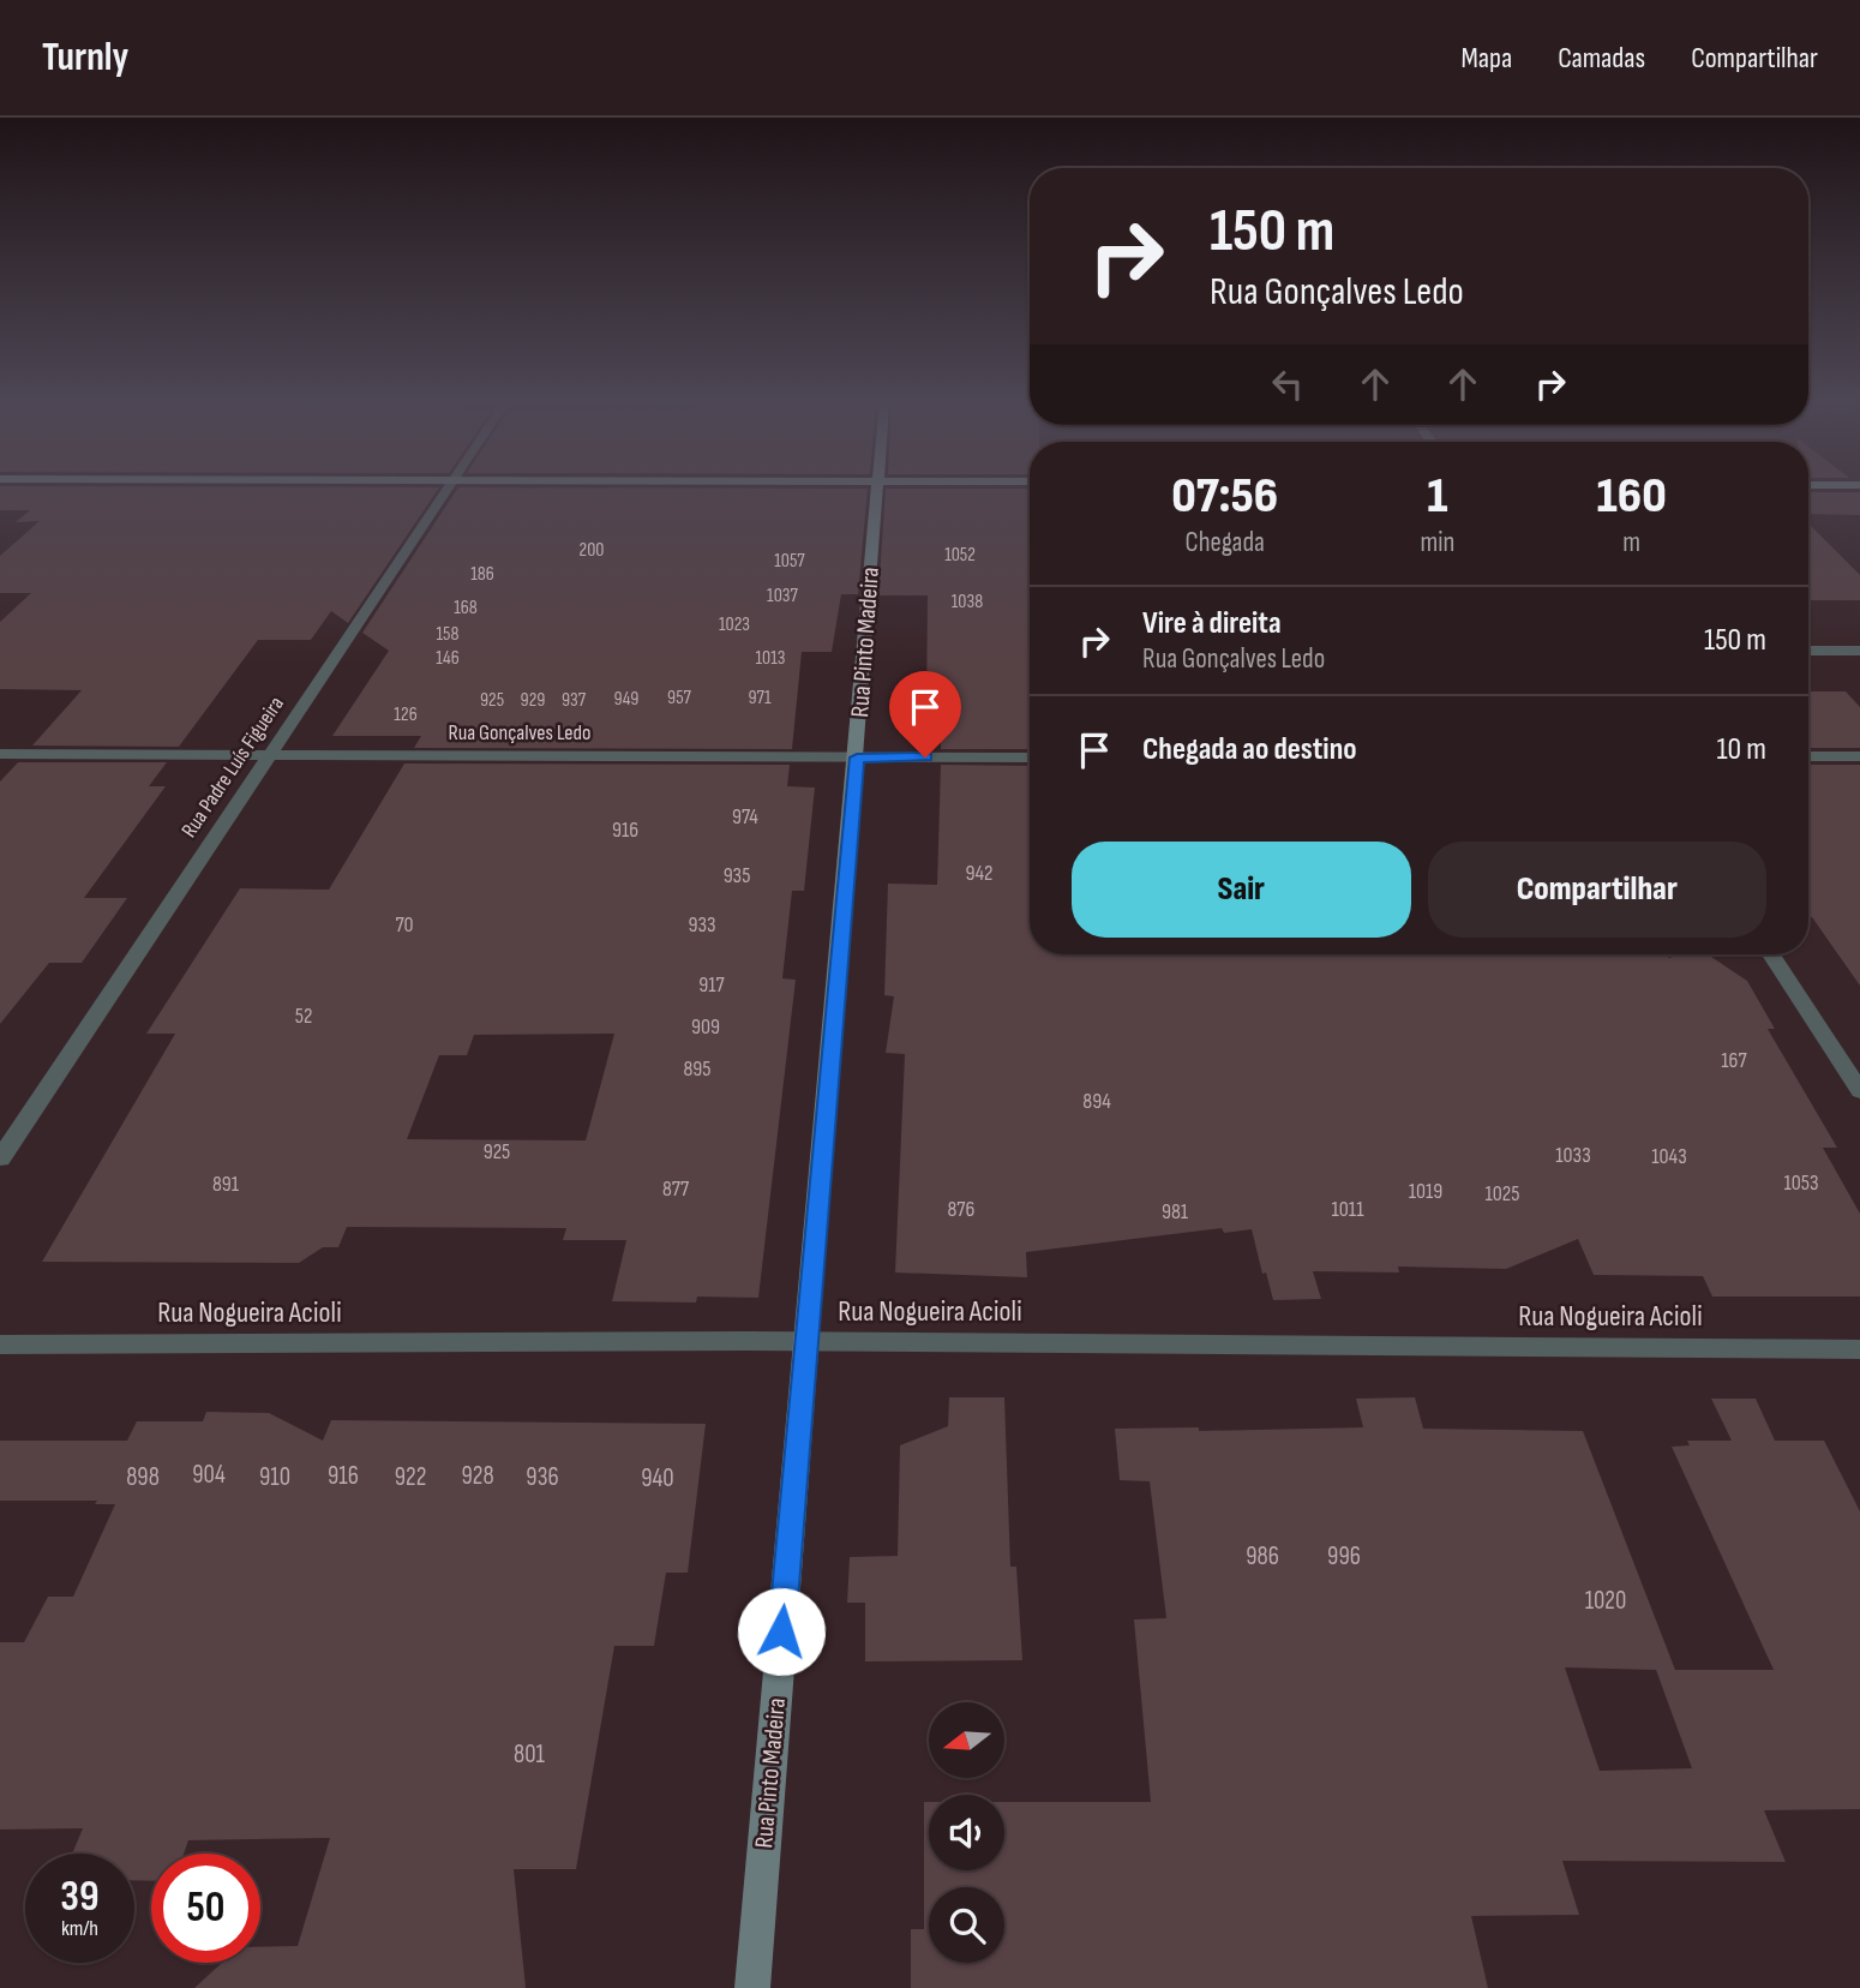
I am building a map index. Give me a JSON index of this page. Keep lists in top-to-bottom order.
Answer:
{
  "streets": {
    "main road": ["Rua Pinto Madeira"],
    "street": ["Rua Gonçalves Ledo", "Rua Padre Luís Figueira", "Rua Nogueira Acioli"]
  },
  "crossings": [
    ["Rua Pinto Madeira", "Rua Gonçalves Ledo"],
    ["Rua Pinto Madeira", "Rua Nogueira Acioli"],
    ["Rua Gonçalves Ledo", "Rua Padre Luís Figueira"]
  ],
  "house_numbers": [
    "200",
    "1052",
    "1057",
    "186",
    "1037",
    "1038",
    "168",
    "1023",
    "158",
    "146",
    "1013",
    "957",
    "971",
    "949",
    "925",
    "929",
    "937",
    "126",
    "974",
    "916",
    "942",
    "935",
    "70",
    "933",
    "917",
    "52",
    "909",
    "167",
    "895",
    "894",
    "925",
    "1033",
    "1043",
    "1053",
    "891",
    "877",
    "1019",
    "1025",
    "876",
    "1011",
    "981",
    "904",
    "916",
    "928",
    "898",
    "910",
    "922",
    "936",
    "940",
    "986",
    "996",
    "1020",
    "801"
  ],
  "north": "left",
  "page": {
    "header": "Turnly",
    "nav": ["Mapa", "Camadas", "Compartilhar"],
    "turn": ["150 m", "Rua Gonçalves Ledo"],
    "eta": [
      "07:56",
      "Chegada",
      "1",
      "min",
      "160",
      "m"
    ],
    "list": [
      {
        "name": "Vire à direita",
        "note": "Rua Gonçalves Ledo",
        "value": "150 m"
      },
      {
        "name": "Chegada ao destino",
        "value": "10 m"
      }
    ],
    "buttons": ["Sair", "Compartilhar"],
    "speed": "39 km/h",
    "limit": "50"
  }
}
